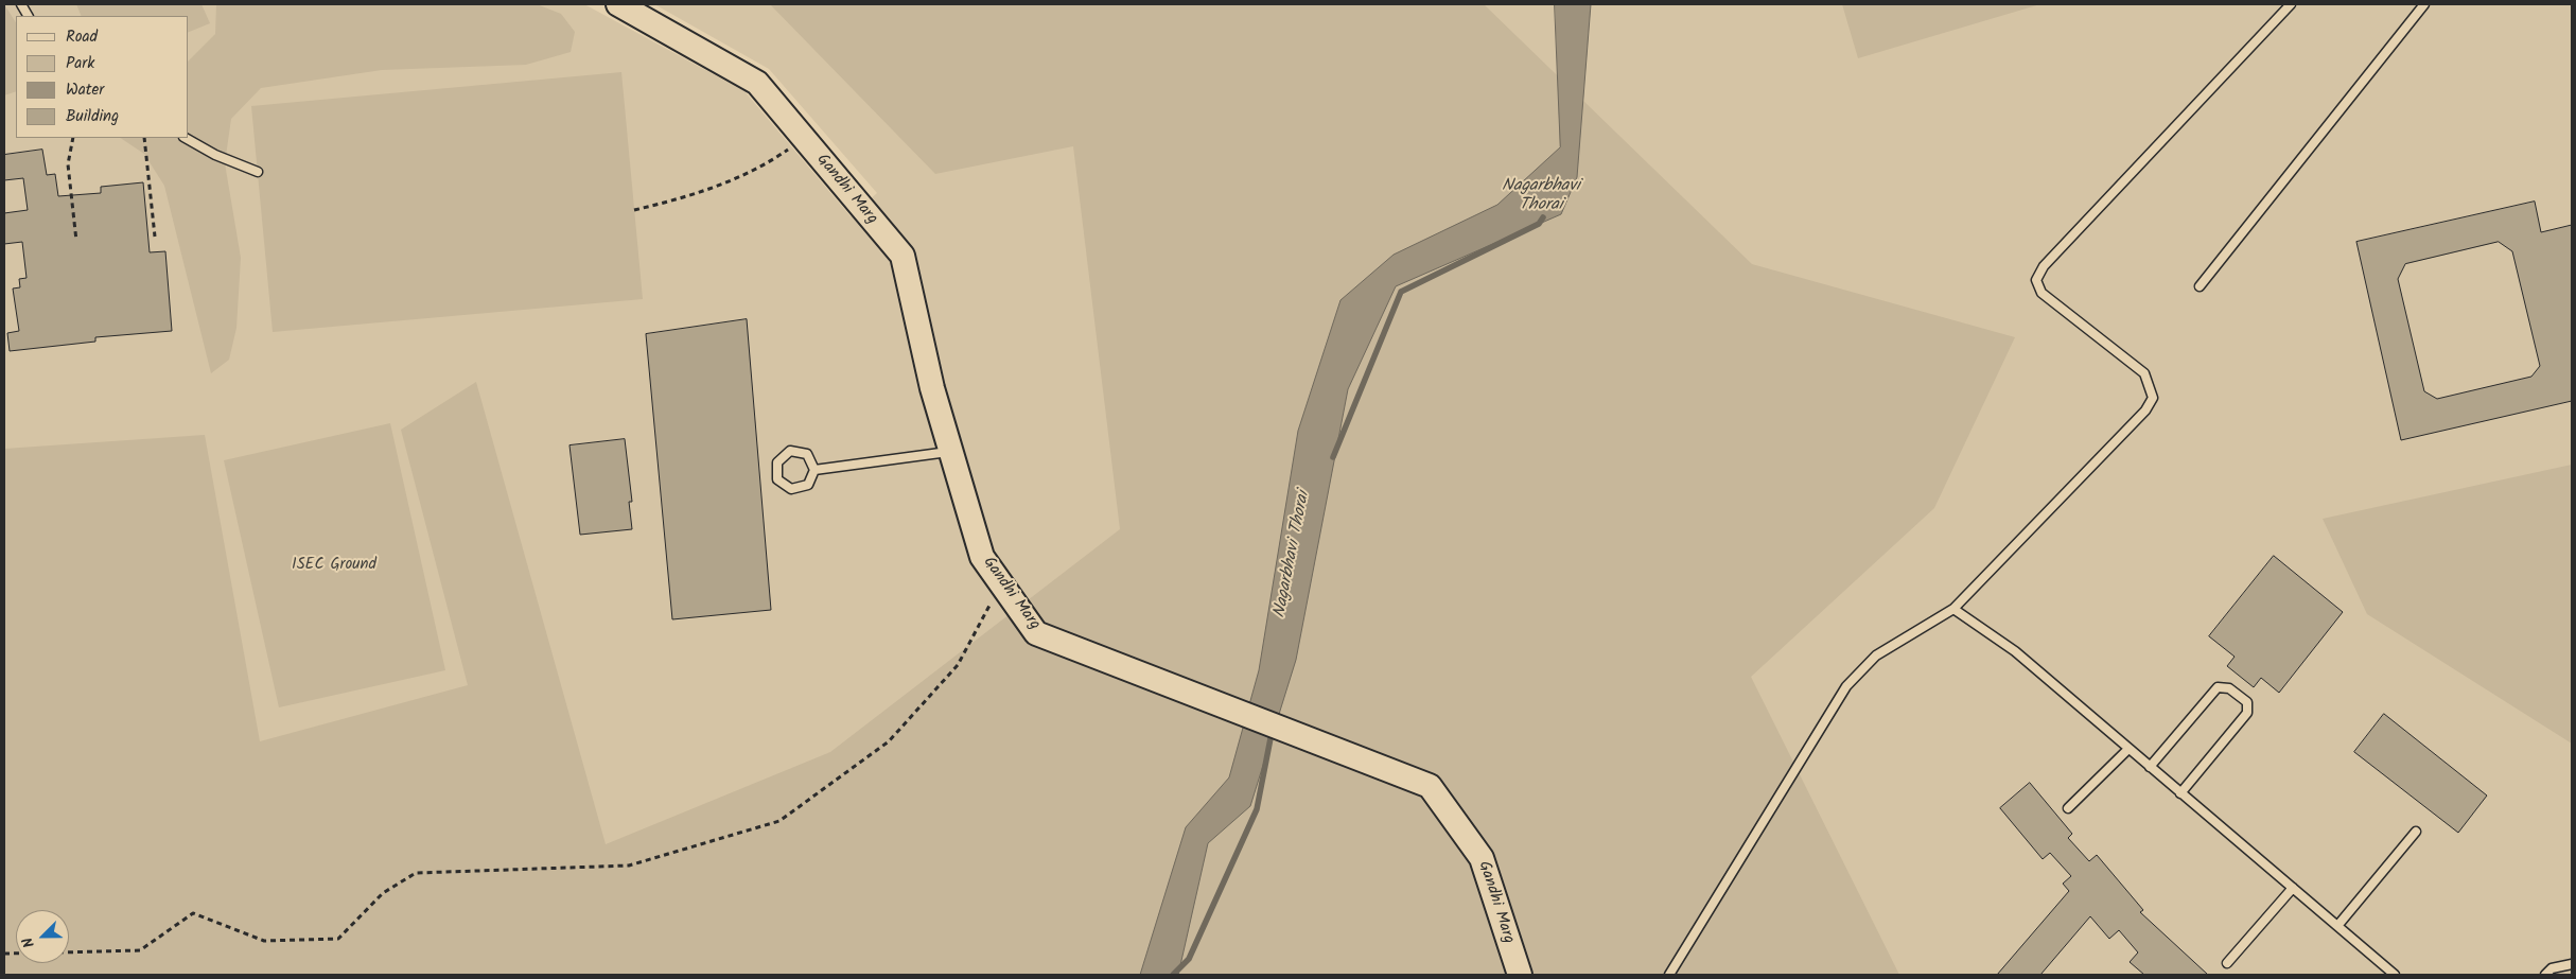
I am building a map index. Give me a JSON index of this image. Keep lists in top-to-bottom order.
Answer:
{
  "streets": {
    "main road": ["Gandhi Marg"]
  },
  "water": ["Nagarbhavi Thorai"],
  "parks": ["ISEC Ground"],
  "legend": [
    "Road",
    "Park",
    "Water",
    "Building"
  ],
  "north": "bottom left"
}
